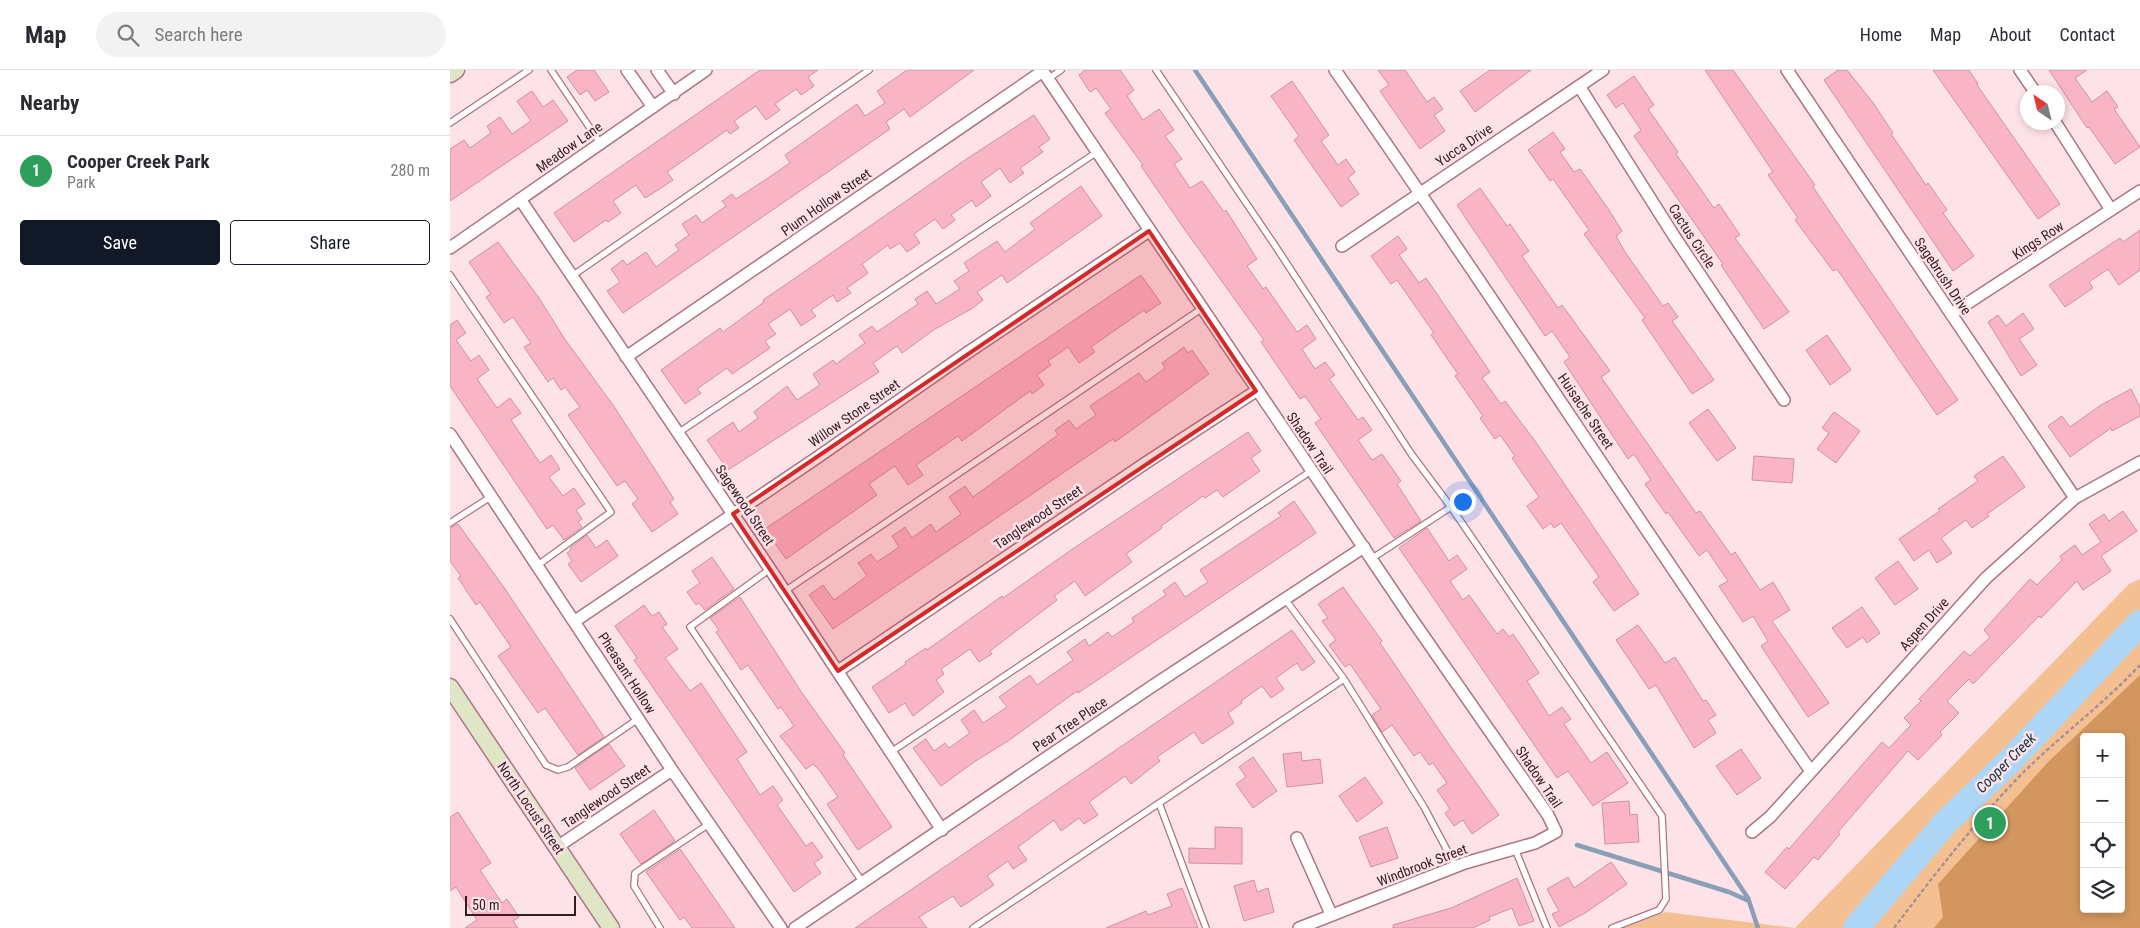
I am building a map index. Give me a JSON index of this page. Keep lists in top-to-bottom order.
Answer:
{
  "streets": {
    "main road": ["North Locust Street"],
    "street": [
      "Yucca Drive",
      "Meadow Lane",
      "Plum Hollow Street",
      "Cactus Circle",
      "Kings Row",
      "Sagebrush Drive",
      "Huisache Street",
      "Willow Stone Street",
      "Shadow Trail",
      "Sagewood Street",
      "Tanglewood Street",
      "Aspen Drive",
      "Pheasant Hollow",
      "Pear Tree Place",
      "Windbrook Street"
    ]
  },
  "crossings": [
    ["Yucca Drive", "Cactus Circle"],
    ["Yucca Drive", "Huisache Street"],
    ["Meadow Lane", "Sagewood Street"],
    ["Plum Hollow Street", "Shadow Trail"],
    ["Plum Hollow Street", "Sagewood Street"],
    ["Kings Row", "Sagebrush Drive"],
    ["Sagebrush Drive", "Aspen Drive"],
    ["Huisache Street", "Aspen Drive"],
    ["Willow Stone Street", "Shadow Trail"],
    ["Willow Stone Street", "Sagewood Street"],
    ["Willow Stone Street", "Pheasant Hollow"],
    ["Shadow Trail", "Tanglewood Street"],
    ["Shadow Trail", "Pear Tree Place"],
    ["Shadow Trail", "Windbrook Street"],
    ["Sagewood Street", "Tanglewood Street"],
    ["Sagewood Street", "Pear Tree Place"],
    ["Tanglewood Street", "Pheasant Hollow"],
    ["Tanglewood Street", "North Locust Street"]
  ],
  "water": ["Cooper Creek"],
  "scale_bar": "50 m",
  "north": "top left",
  "page": {
    "header": "Map",
    "search": "Search here",
    "nav": [
      "Home",
      "Map",
      "About",
      "Contact"
    ],
    "heading": "Nearby",
    "list": [
      {
        "mark": "1",
        "name": "Cooper Creek Park",
        "note": "Park",
        "value": "280 m"
      }
    ],
    "buttons": ["Save", "Share"],
    "map_buttons": ["+", "−"],
    "pins": "1",
    "scale": "50 m"
  }
}
